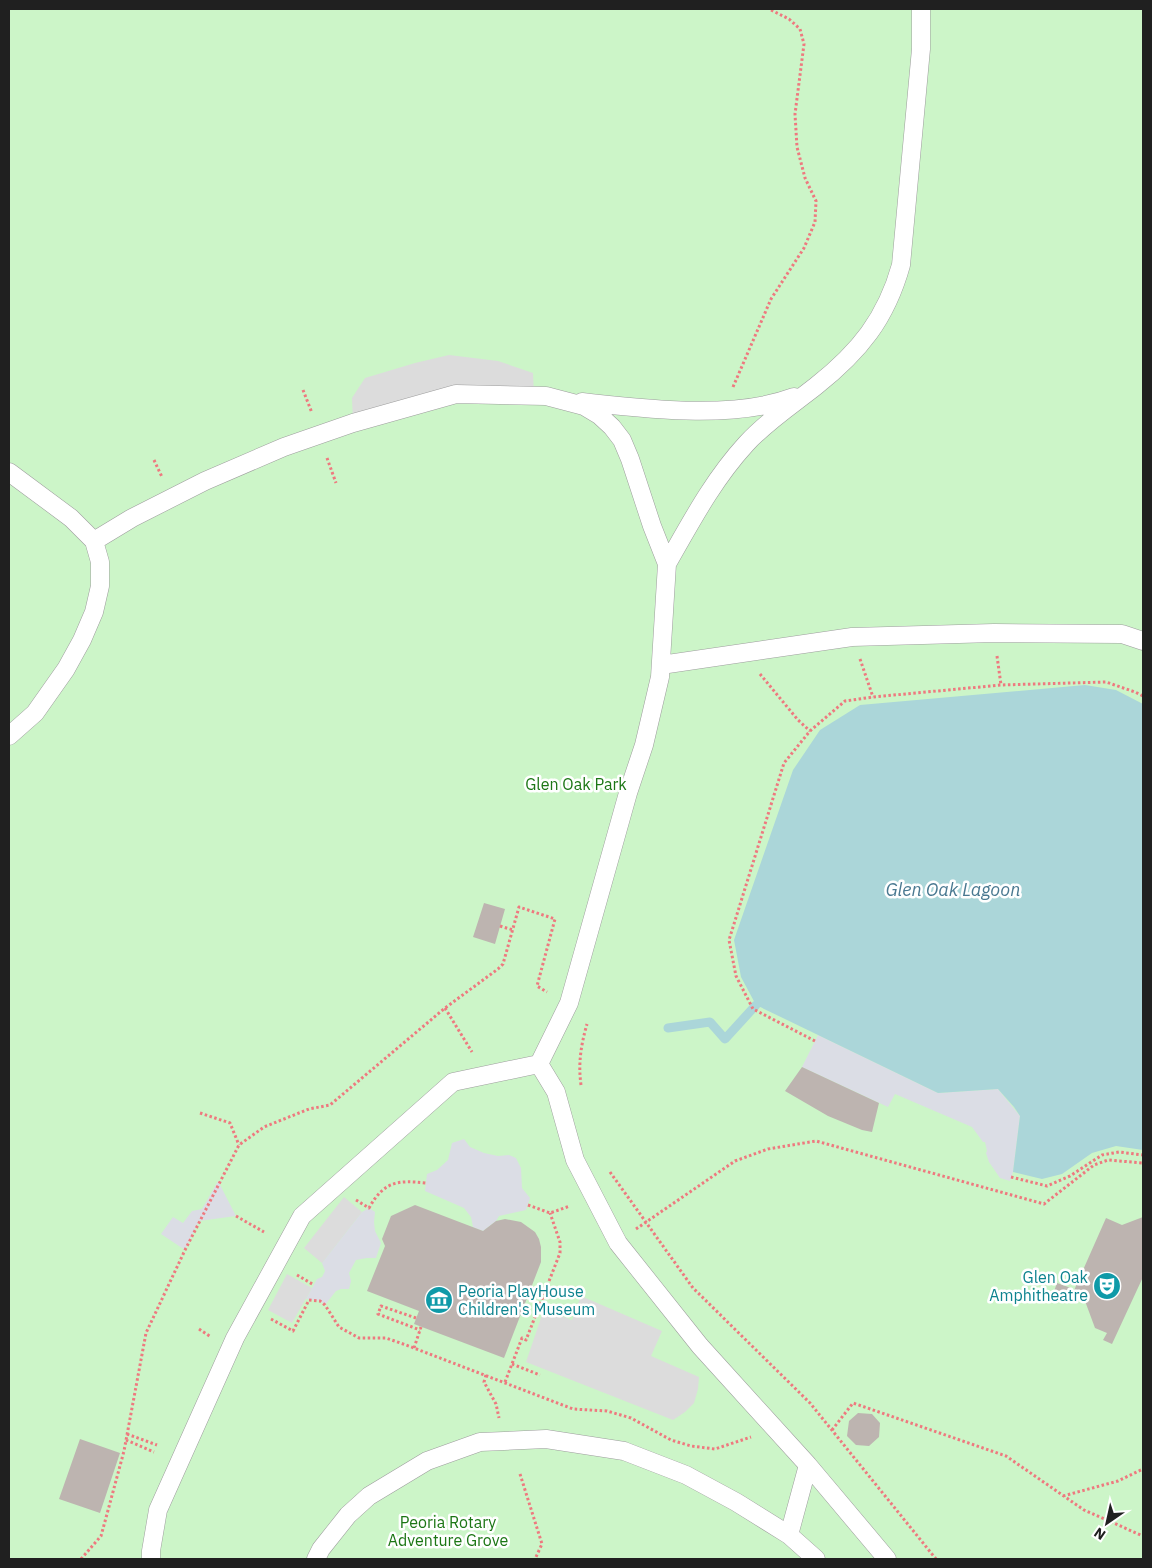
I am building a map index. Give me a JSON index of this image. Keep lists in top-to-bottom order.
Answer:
{
  "water": ["Glen Oak Lagoon"],
  "parks": ["Glen Oak Park", "Peoria Rotary Adventure Grove"],
  "places": {
    "theatre": ["Glen Oak Amphitheatre"],
    "museum": ["Peoria PlayHouse Children's Museum"]
  },
  "north": "bottom left"
}
